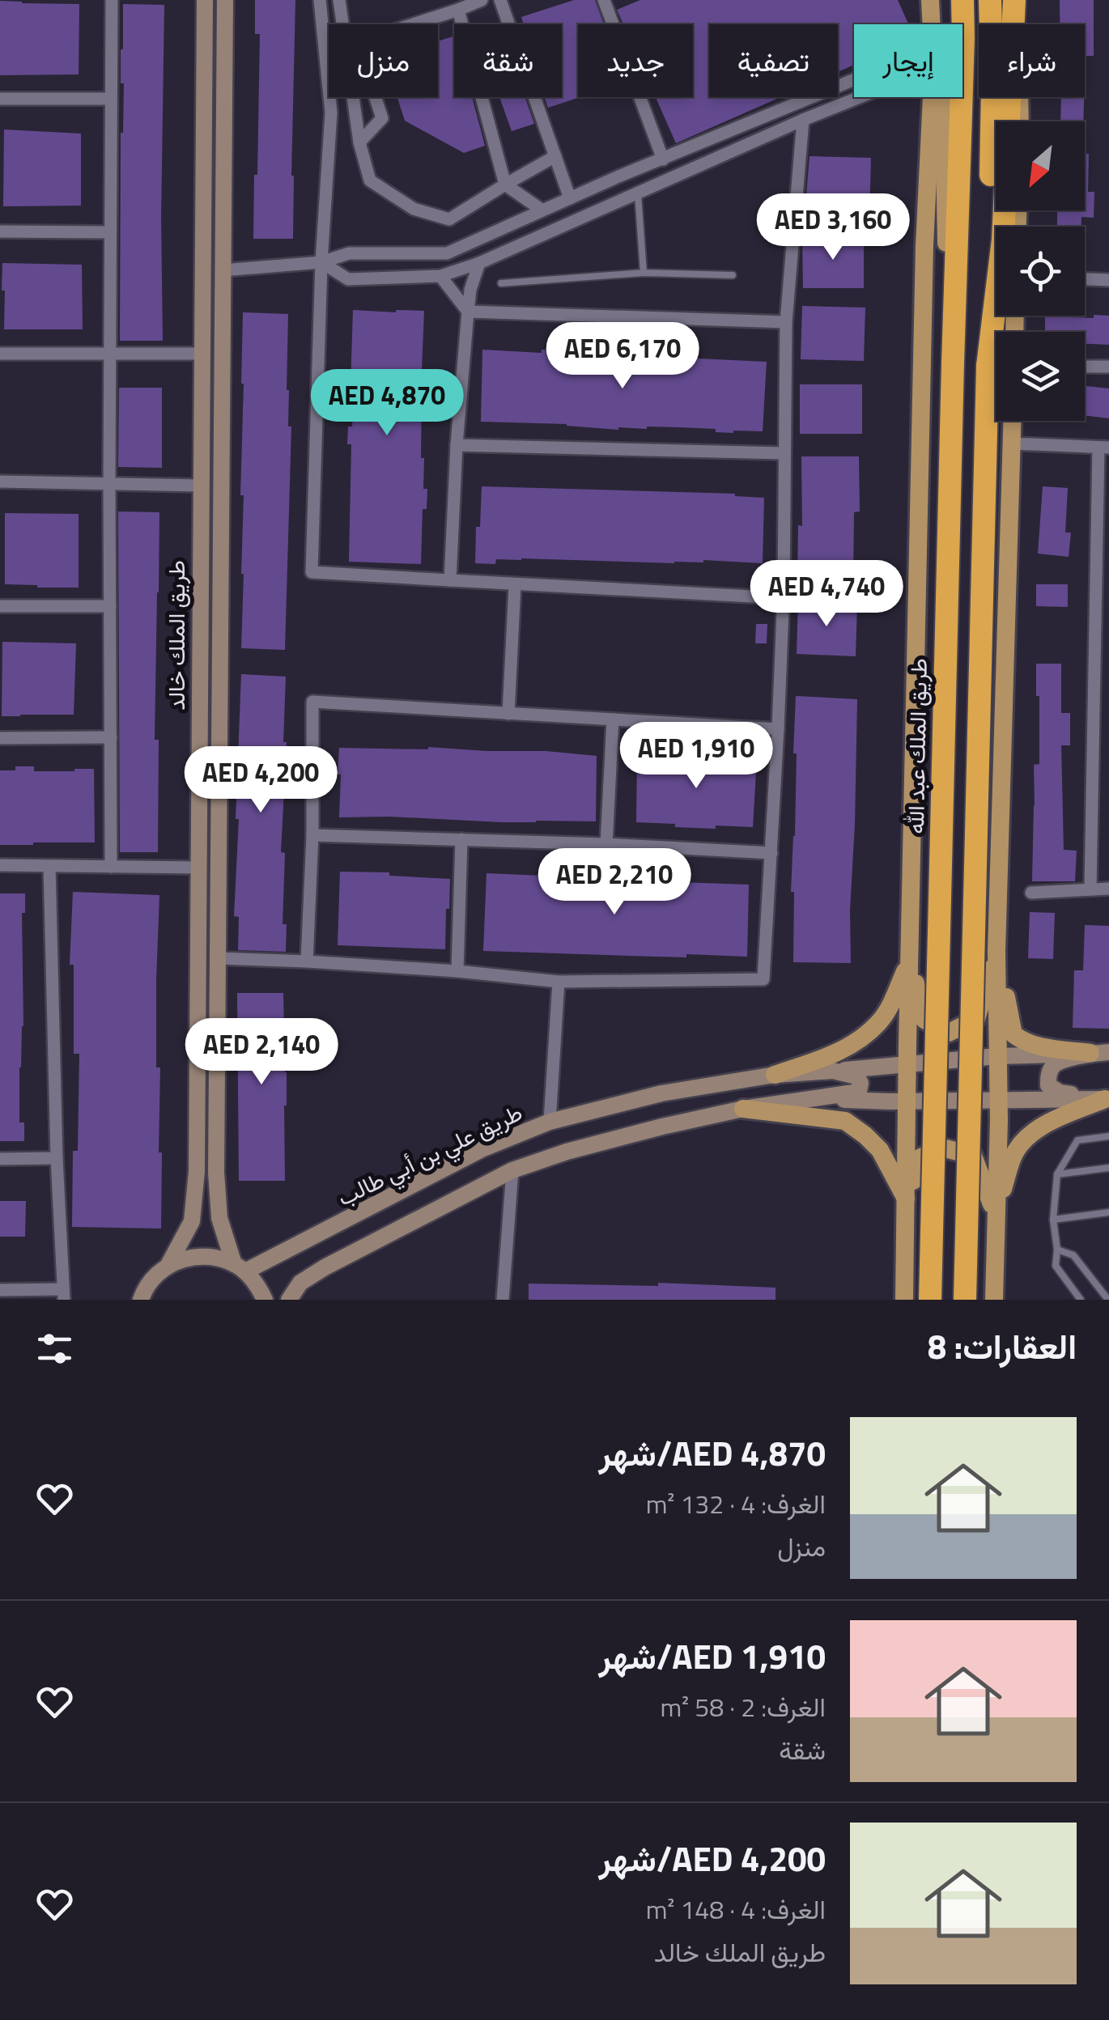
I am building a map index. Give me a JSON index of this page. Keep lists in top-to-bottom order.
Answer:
{
  "streets": {
    "highway": ["طريق الملك عبد الله"],
    "main road": ["طريق الملك خالد", "طريق علي بن أبي طالب"]
  },
  "crossings": [
    ["طريق الملك خالد", "طريق علي بن أبي طالب"],
    ["طريق الملك عبد الله", "طريق علي بن أبي طالب"]
  ],
  "north": "bottom left",
  "page": {
    "chip": [
      "شراء",
      "إيجار",
      "تصفية",
      "جديد",
      "شقة",
      "منزل"
    ],
    "price": [
      "AED 3,160",
      "AED 6,170",
      "AED 4,870",
      "AED 4,740",
      "AED 1,910",
      "AED 4,200",
      "AED 2,210",
      "AED 2,140"
    ],
    "heading": "العقارات: 8",
    "list": [
      {
        "name": "AED 4,870/شهر",
        "note": "الغرف: 4 · 132 m² · منزل"
      },
      {
        "name": "AED 1,910/شهر",
        "note": "الغرف: 2 · 58 m² · شقة"
      },
      {
        "name": "AED 4,200/شهر",
        "note": "الغرف: 4 · 148 m² · طريق الملك خالد"
      }
    ]
  }
}
